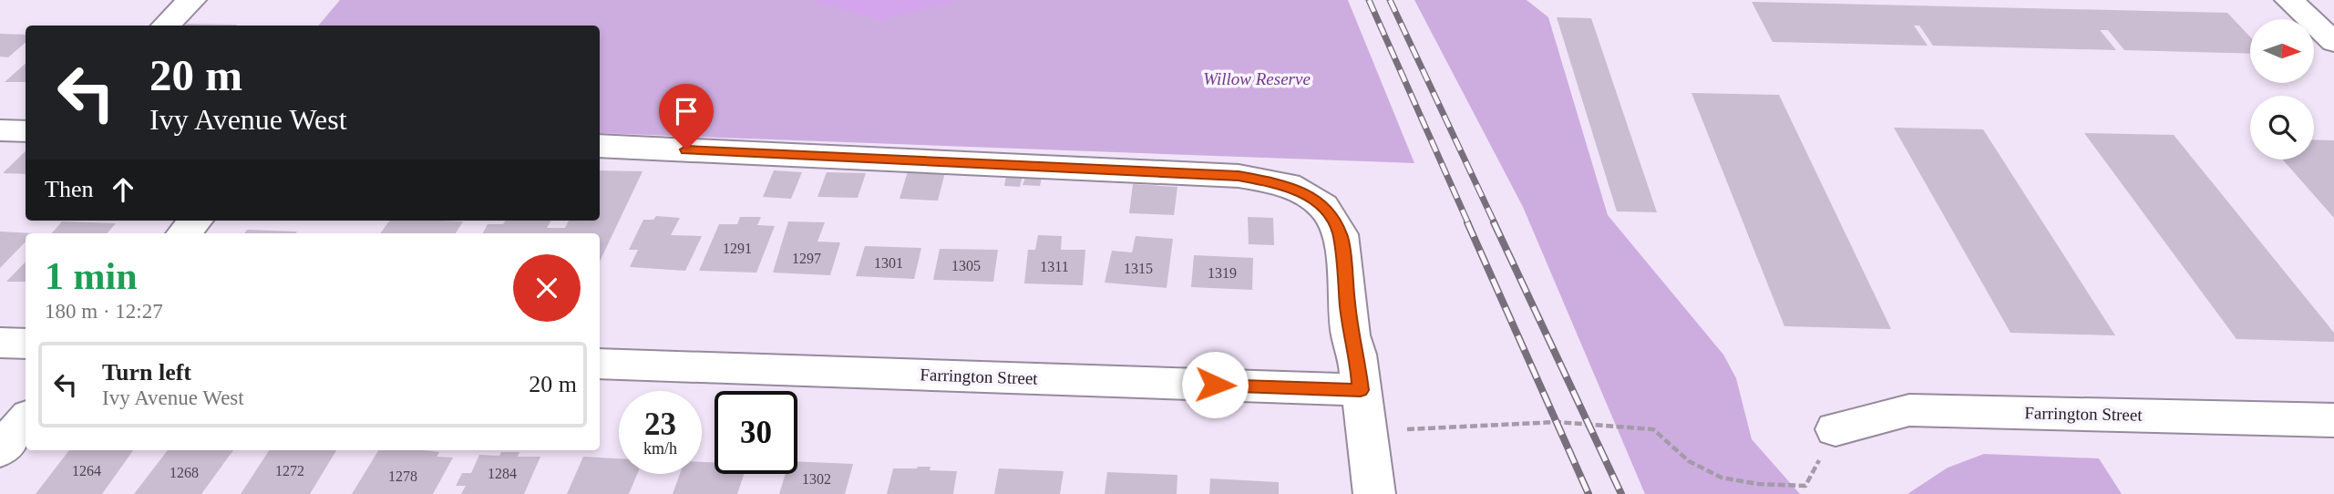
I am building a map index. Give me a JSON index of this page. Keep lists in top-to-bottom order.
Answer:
{
  "streets": {
    "street": ["Farrington Street"]
  },
  "parks": ["Willow Reserve"],
  "house_numbers": [
    "1291",
    "1297",
    "1301",
    "1305",
    "1311",
    "1315",
    "1319",
    "1264",
    "1272",
    "1268",
    "1284",
    "1278",
    "1302"
  ],
  "north": "right",
  "page": {
    "turn": ["20 m", "Ivy Avenue West"],
    "then": "Then",
    "heading": ["1 min", "180 m · 12:27"],
    "list": [
      {
        "name": "Turn left",
        "note": "Ivy Avenue West",
        "value": "20 m"
      }
    ],
    "speed": "23 km/h",
    "limit": "30"
  }
}
